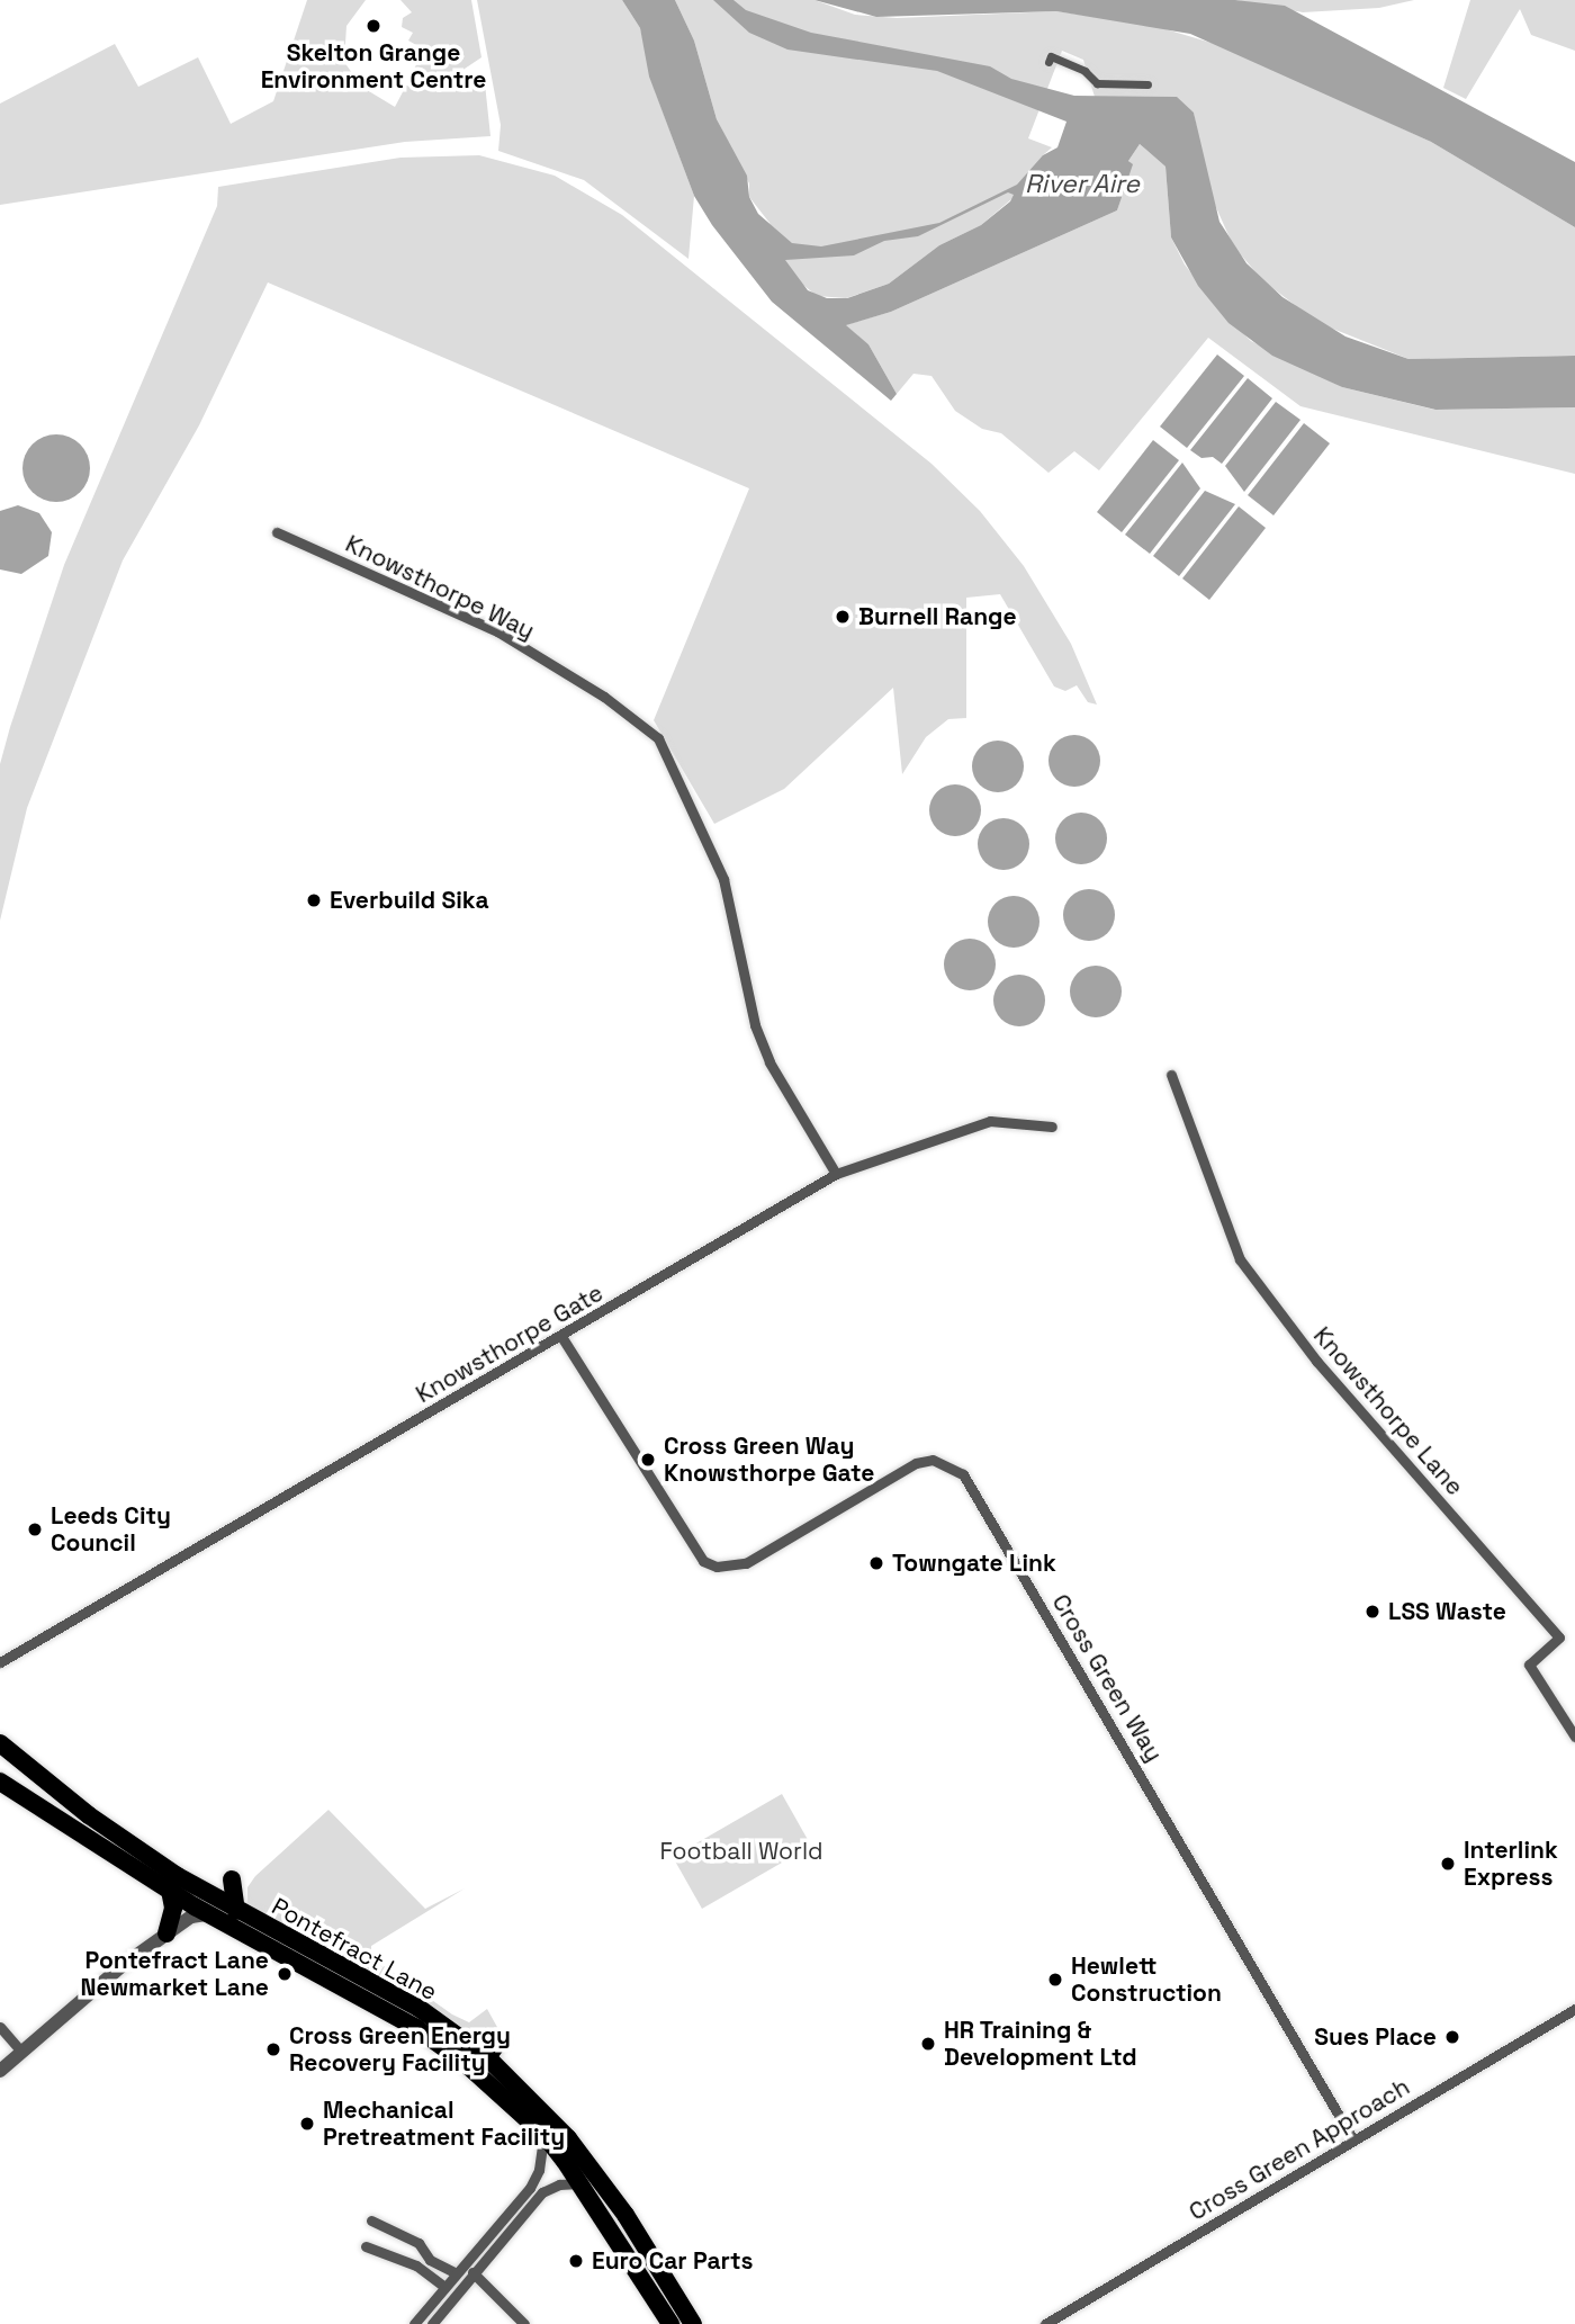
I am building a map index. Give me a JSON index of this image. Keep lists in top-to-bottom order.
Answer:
{
  "streets": {
    "highway": ["Pontefract Lane"],
    "street": [
      "Knowsthorpe Way",
      "Knowsthorpe Gate",
      "Knowsthorpe Lane",
      "Cross Green Way",
      "Cross Green Approach"
    ]
  },
  "crossings": [
    ["Knowsthorpe Way", "Knowsthorpe Gate"],
    ["Knowsthorpe Gate", "Cross Green Way"],
    ["Cross Green Way", "Cross Green Approach"]
  ],
  "water": ["River Aire"],
  "parks": ["Football World"],
  "places": [
    "Skelton Grange Environment Centre",
    "Burnell Range",
    "Everbuild Sika",
    "Cross Green Way Knowsthorpe Gate",
    "Leeds City Council",
    "Towngate Link",
    "LSS Waste",
    "Interlink Express",
    "Pontefract Lane Newmarket Lane",
    "Hewlett Construction",
    "Sues Place",
    "HR Training & Development Ltd",
    "Cross Green Energy Recovery Facility",
    "Mechanical Pretreatment Facility",
    "Euro Car Parts"
  ]
}
